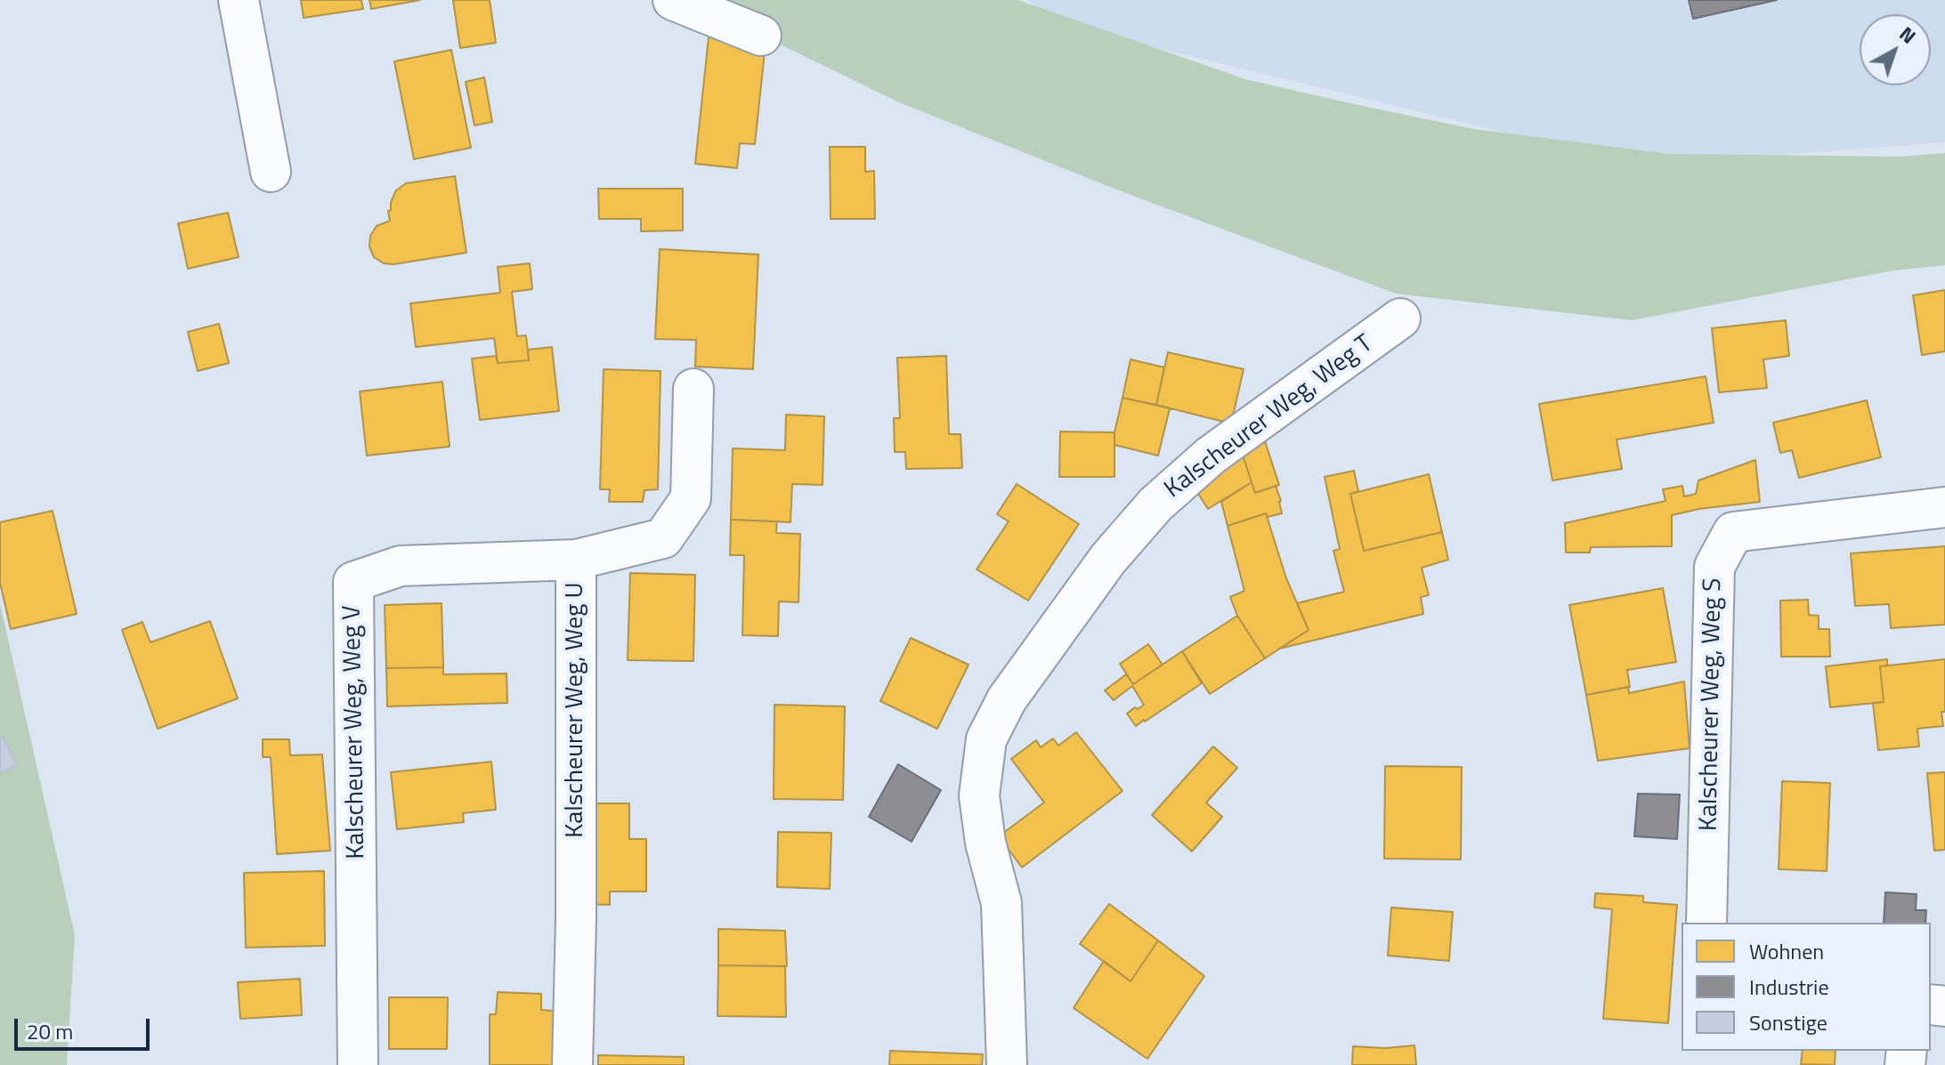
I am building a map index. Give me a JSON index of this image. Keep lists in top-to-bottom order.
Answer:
{
  "streets": {
    "street": [
      "Kalscheurer Weg, Weg T",
      "Kalscheurer Weg, Weg S",
      "Kalscheurer Weg, Weg U",
      "Kalscheurer Weg, Weg V"
    ]
  },
  "crossings": [
    ["Kalscheurer Weg, Weg U", "Kalscheurer Weg, Weg V"]
  ],
  "legend": ["Wohnen", "Industrie", "Sonstige"],
  "scale_bar": "20 m",
  "north": "top right"
}
